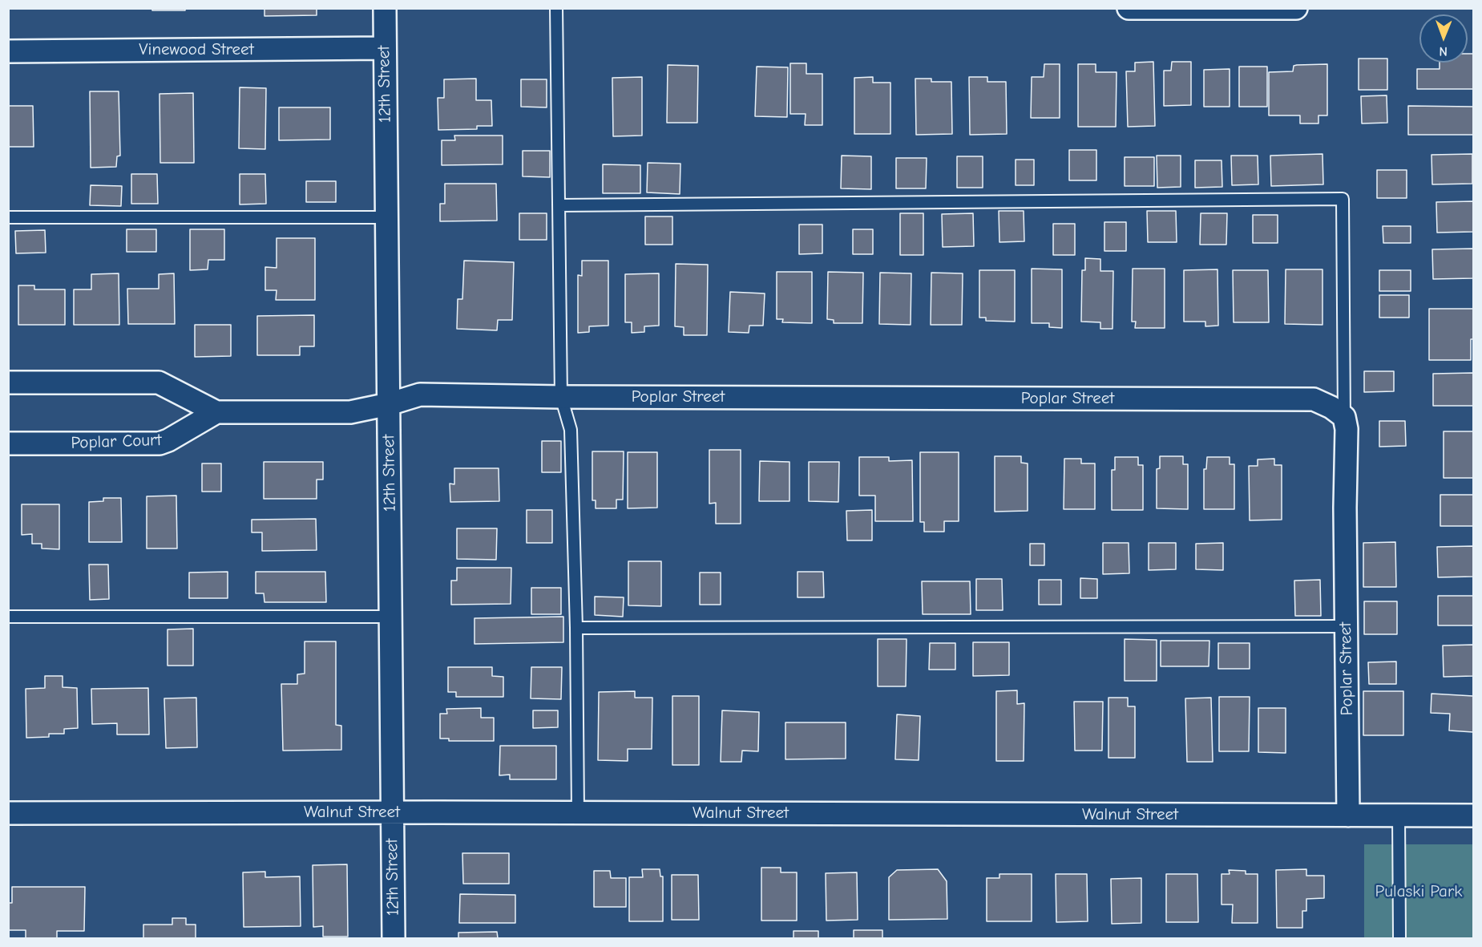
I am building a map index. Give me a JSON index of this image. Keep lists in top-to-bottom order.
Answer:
{
  "streets": {
    "street": [
      "Vinewood Street",
      "12th Street",
      "Poplar Street",
      "Poplar Court",
      "Walnut Street"
    ]
  },
  "crossings": [
    ["Vinewood Street", "12th Street"],
    ["12th Street", "Poplar Street"],
    ["12th Street", "Walnut Street"],
    ["Poplar Street", "Walnut Street"]
  ],
  "parks": ["Pulaski Park"],
  "north": "bottom"
}
